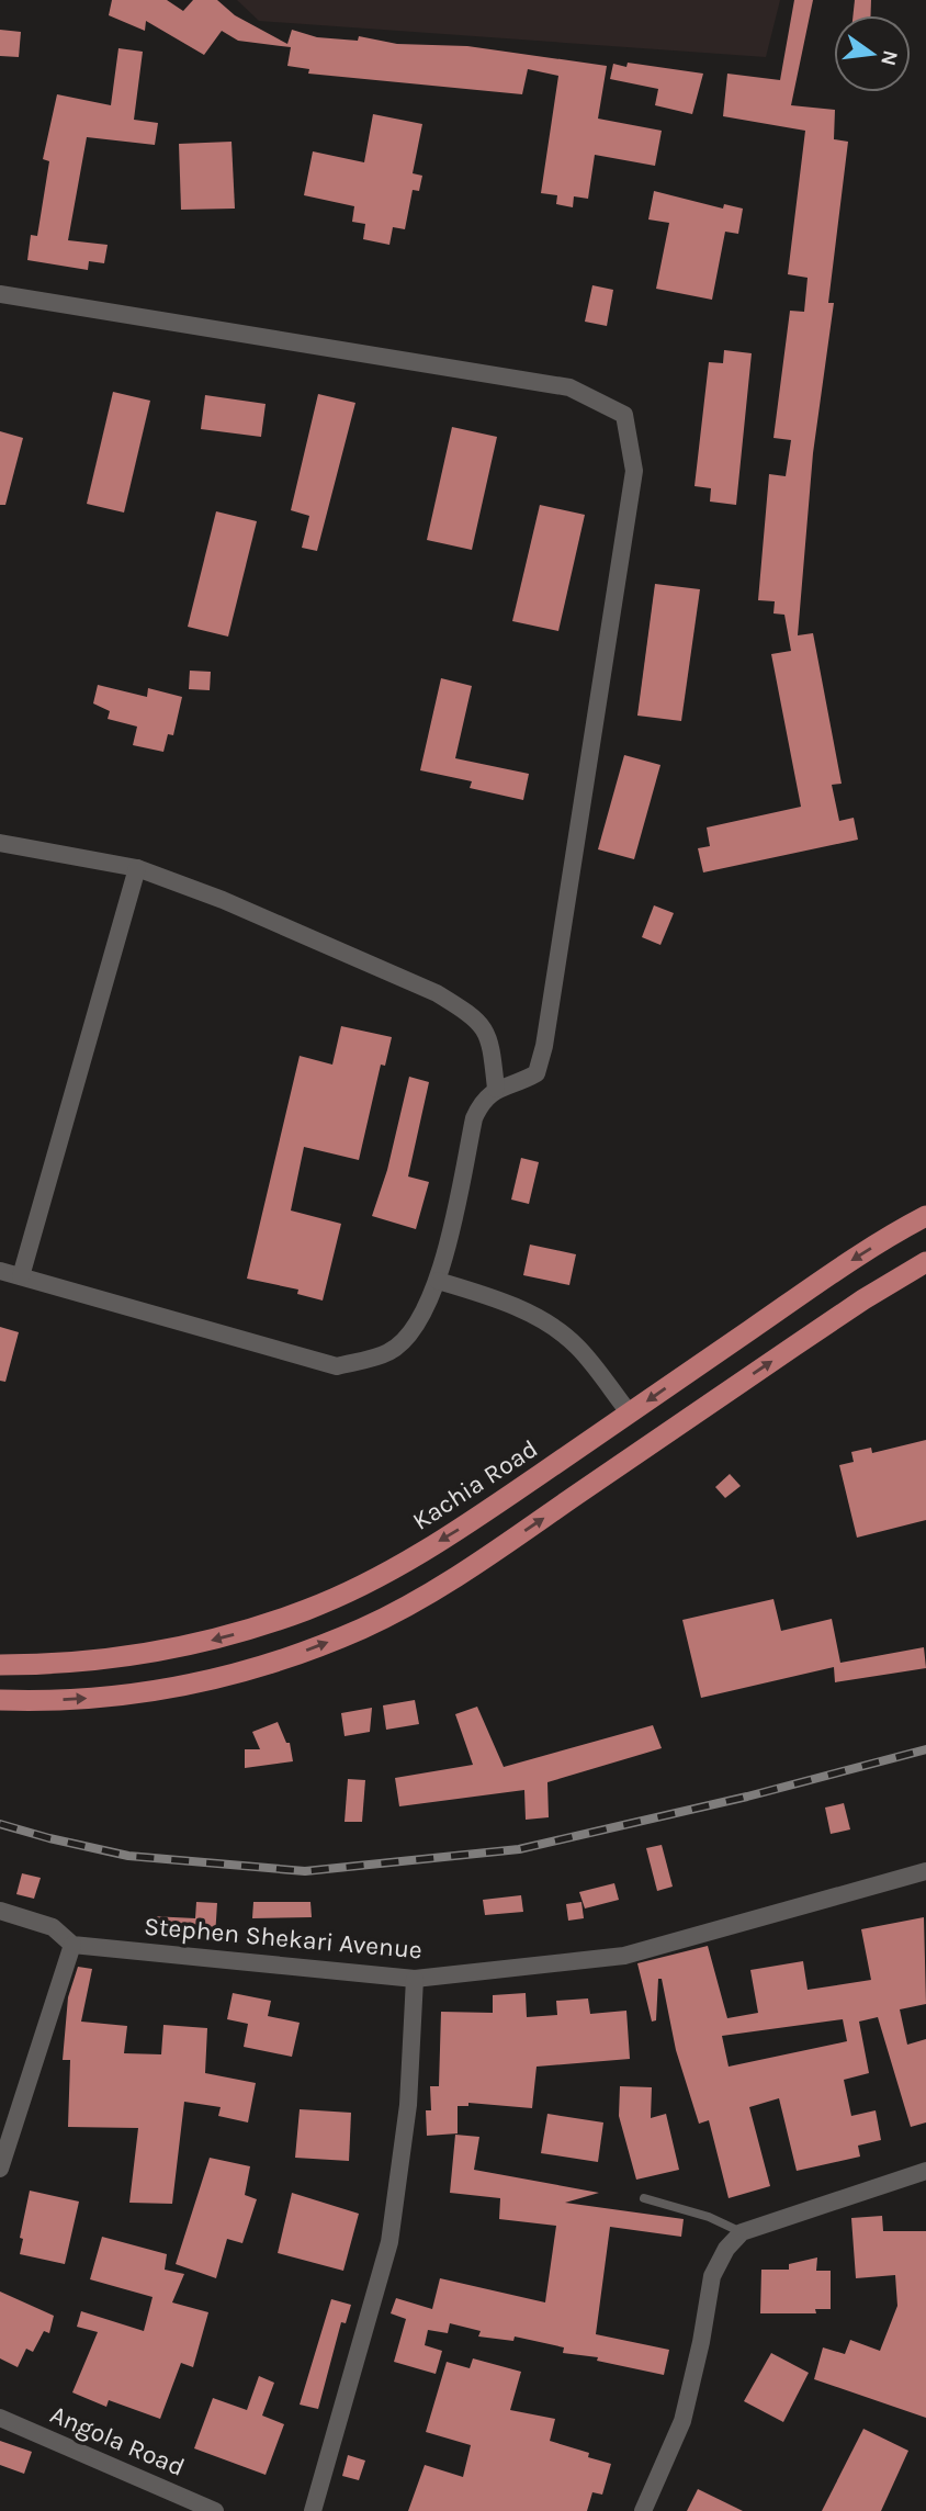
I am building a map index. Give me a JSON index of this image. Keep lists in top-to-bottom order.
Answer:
{
  "streets": {
    "main road": ["Kachia Road"],
    "street": ["Stephen Shekari Avenue", "Angola Road"]
  },
  "north": "right"
}
